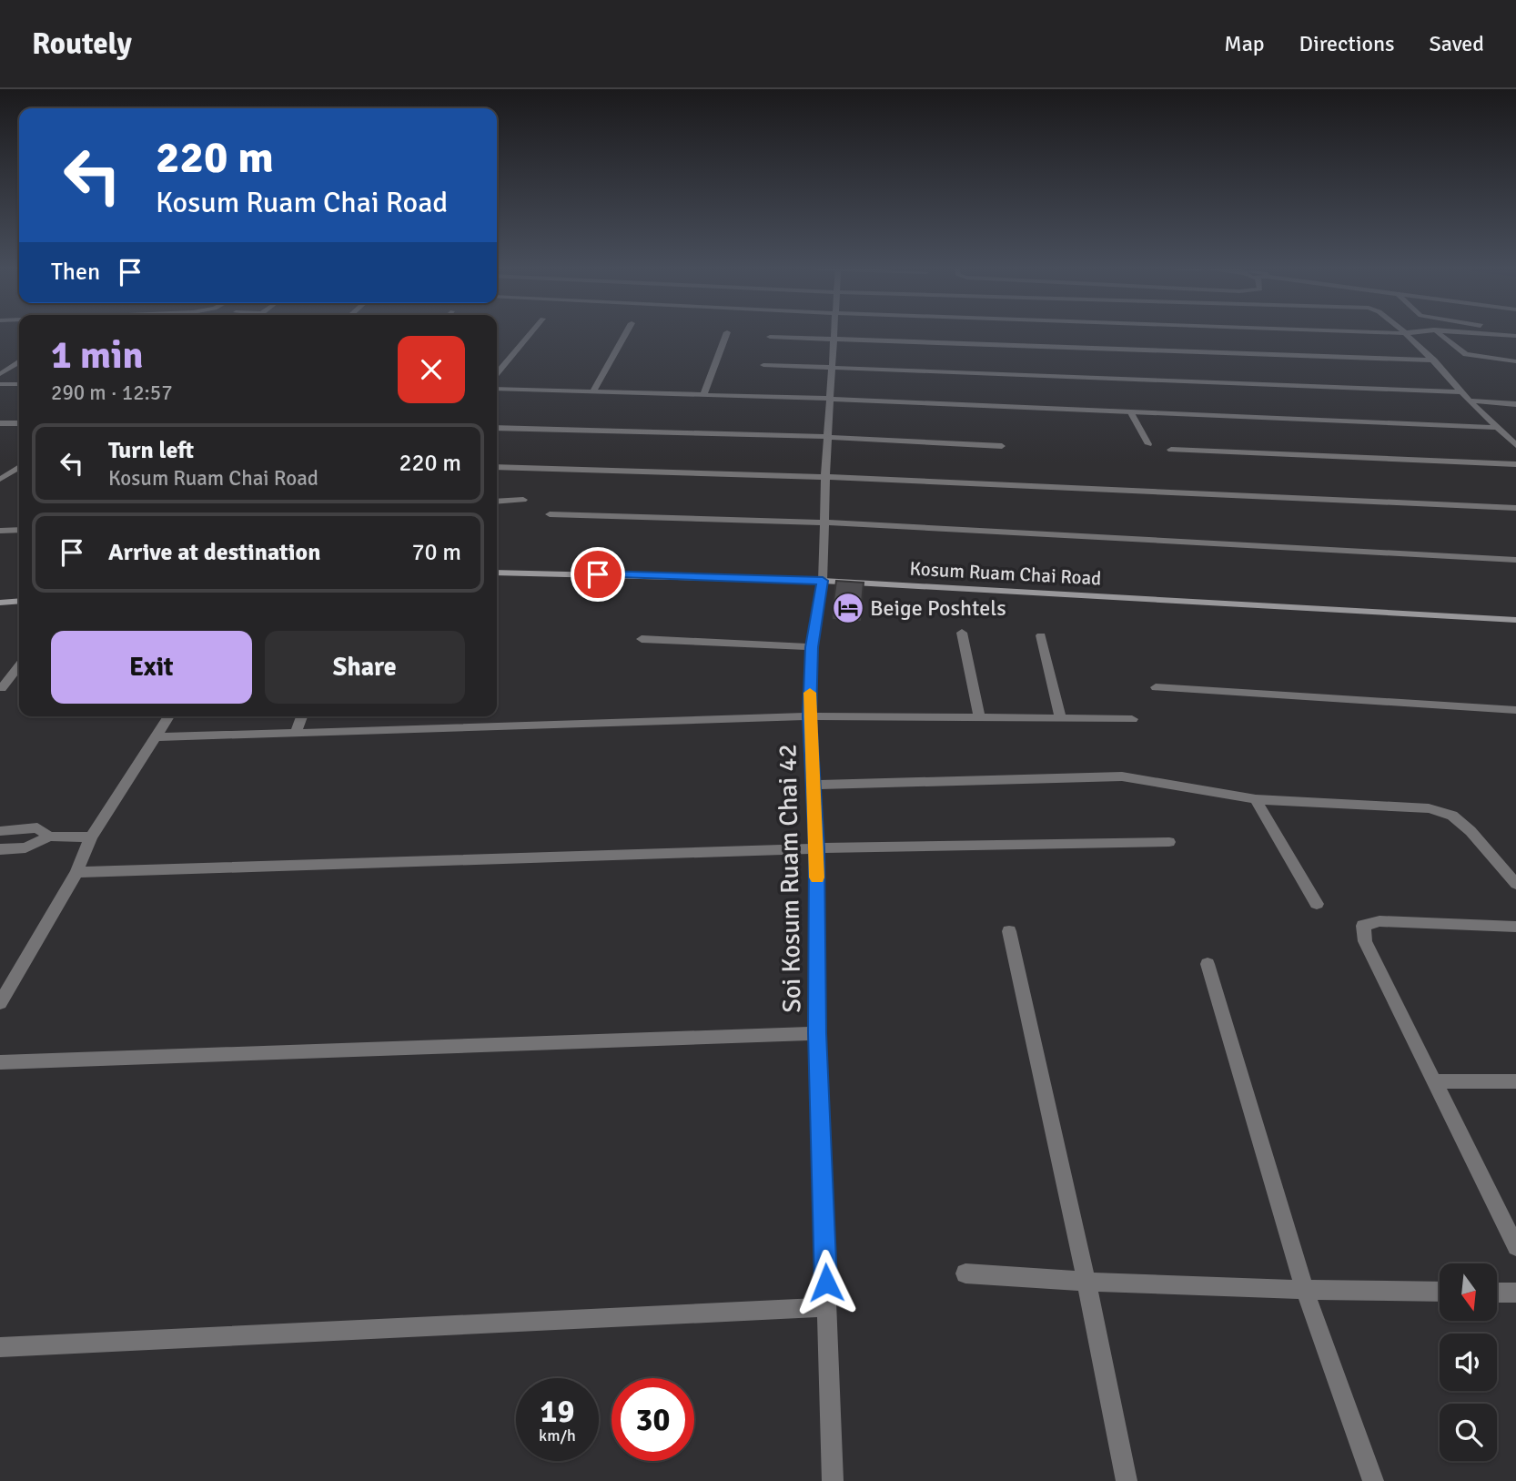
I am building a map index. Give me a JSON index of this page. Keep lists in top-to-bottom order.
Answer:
{
  "streets": {
    "street": ["Kosum Ruam Chai Road", "Soi Kosum Ruam Chai 42"]
  },
  "crossings": [
    ["Kosum Ruam Chai Road", "Soi Kosum Ruam Chai 42"]
  ],
  "places": {
    "hotel": ["Beige Poshtels"]
  },
  "north": "bottom",
  "page": {
    "header": "Routely",
    "nav": ["Map", "Directions", "Saved"],
    "turn": ["220 m", "Kosum Ruam Chai Road"],
    "then": "Then",
    "heading": ["1 min", "290 m · 12:57"],
    "list": [
      {
        "name": "Turn left",
        "note": "Kosum Ruam Chai Road",
        "value": "220 m"
      },
      {
        "name": "Arrive at destination",
        "value": "70 m"
      }
    ],
    "buttons": ["Exit", "Share"],
    "speed": "19 km/h",
    "limit": "30"
  }
}
